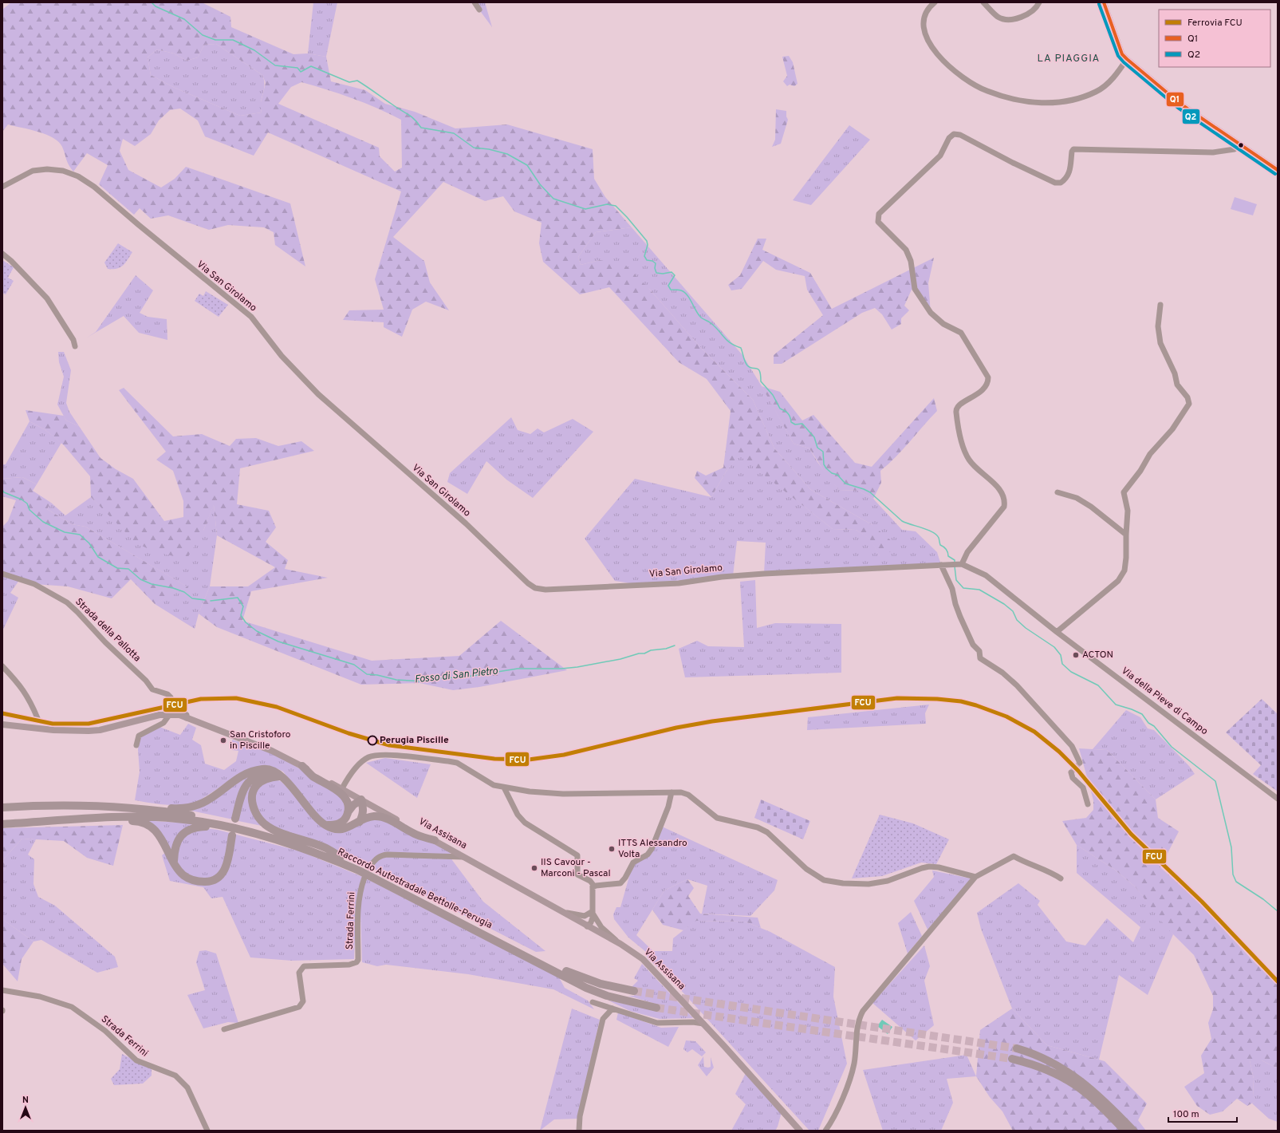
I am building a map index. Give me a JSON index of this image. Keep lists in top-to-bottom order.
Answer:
{
  "streets": {
    "highway": ["Raccordo Autostradale Bettolle-Perugia"],
    "main road": ["Via Assisana"],
    "street": [
      "Via San Girolamo",
      "Strada della Pallotta",
      "Via della Pieve di Campo",
      "Strada Ferrini"
    ]
  },
  "crossings": [
    ["Via San Girolamo", "Via della Pieve di Campo"],
    ["Strada della Pallotta", "Via Assisana"]
  ],
  "districts": ["LA PIAGGIA"],
  "water": ["Fosso di San Pietro"],
  "places": [
    "ACTON",
    "San Cristoforo in Piscille",
    "Perugia Piscille",
    "ITTS Alessandro Volta",
    "IIS Cavour - Marconi - Pascal"
  ],
  "lines": ["transit line Q1", "transit line Q2", "rail line FCU"],
  "legend": ["Ferrovia FCU", "Q1", "Q2"],
  "scale_bar": "100 m",
  "north": "top"
}
